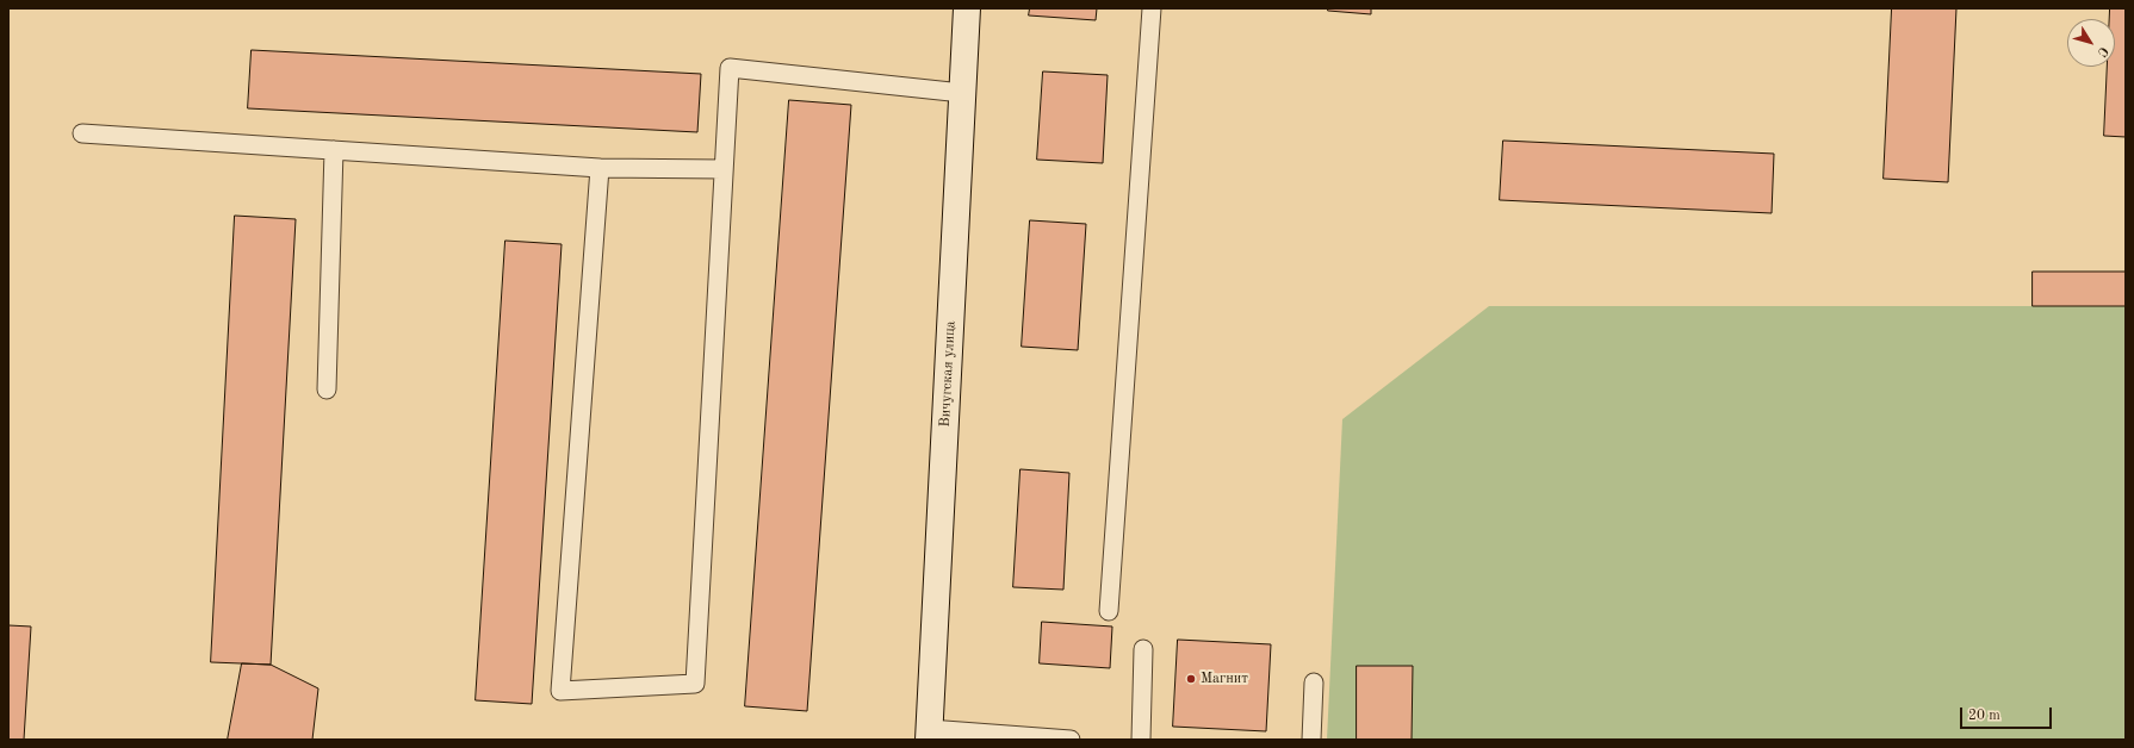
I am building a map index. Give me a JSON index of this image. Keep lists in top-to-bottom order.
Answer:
{
  "streets": {
    "main road": ["Вичугская улица"]
  },
  "places": ["Магнит"],
  "scale_bar": "20 m",
  "north": "bottom right"
}
